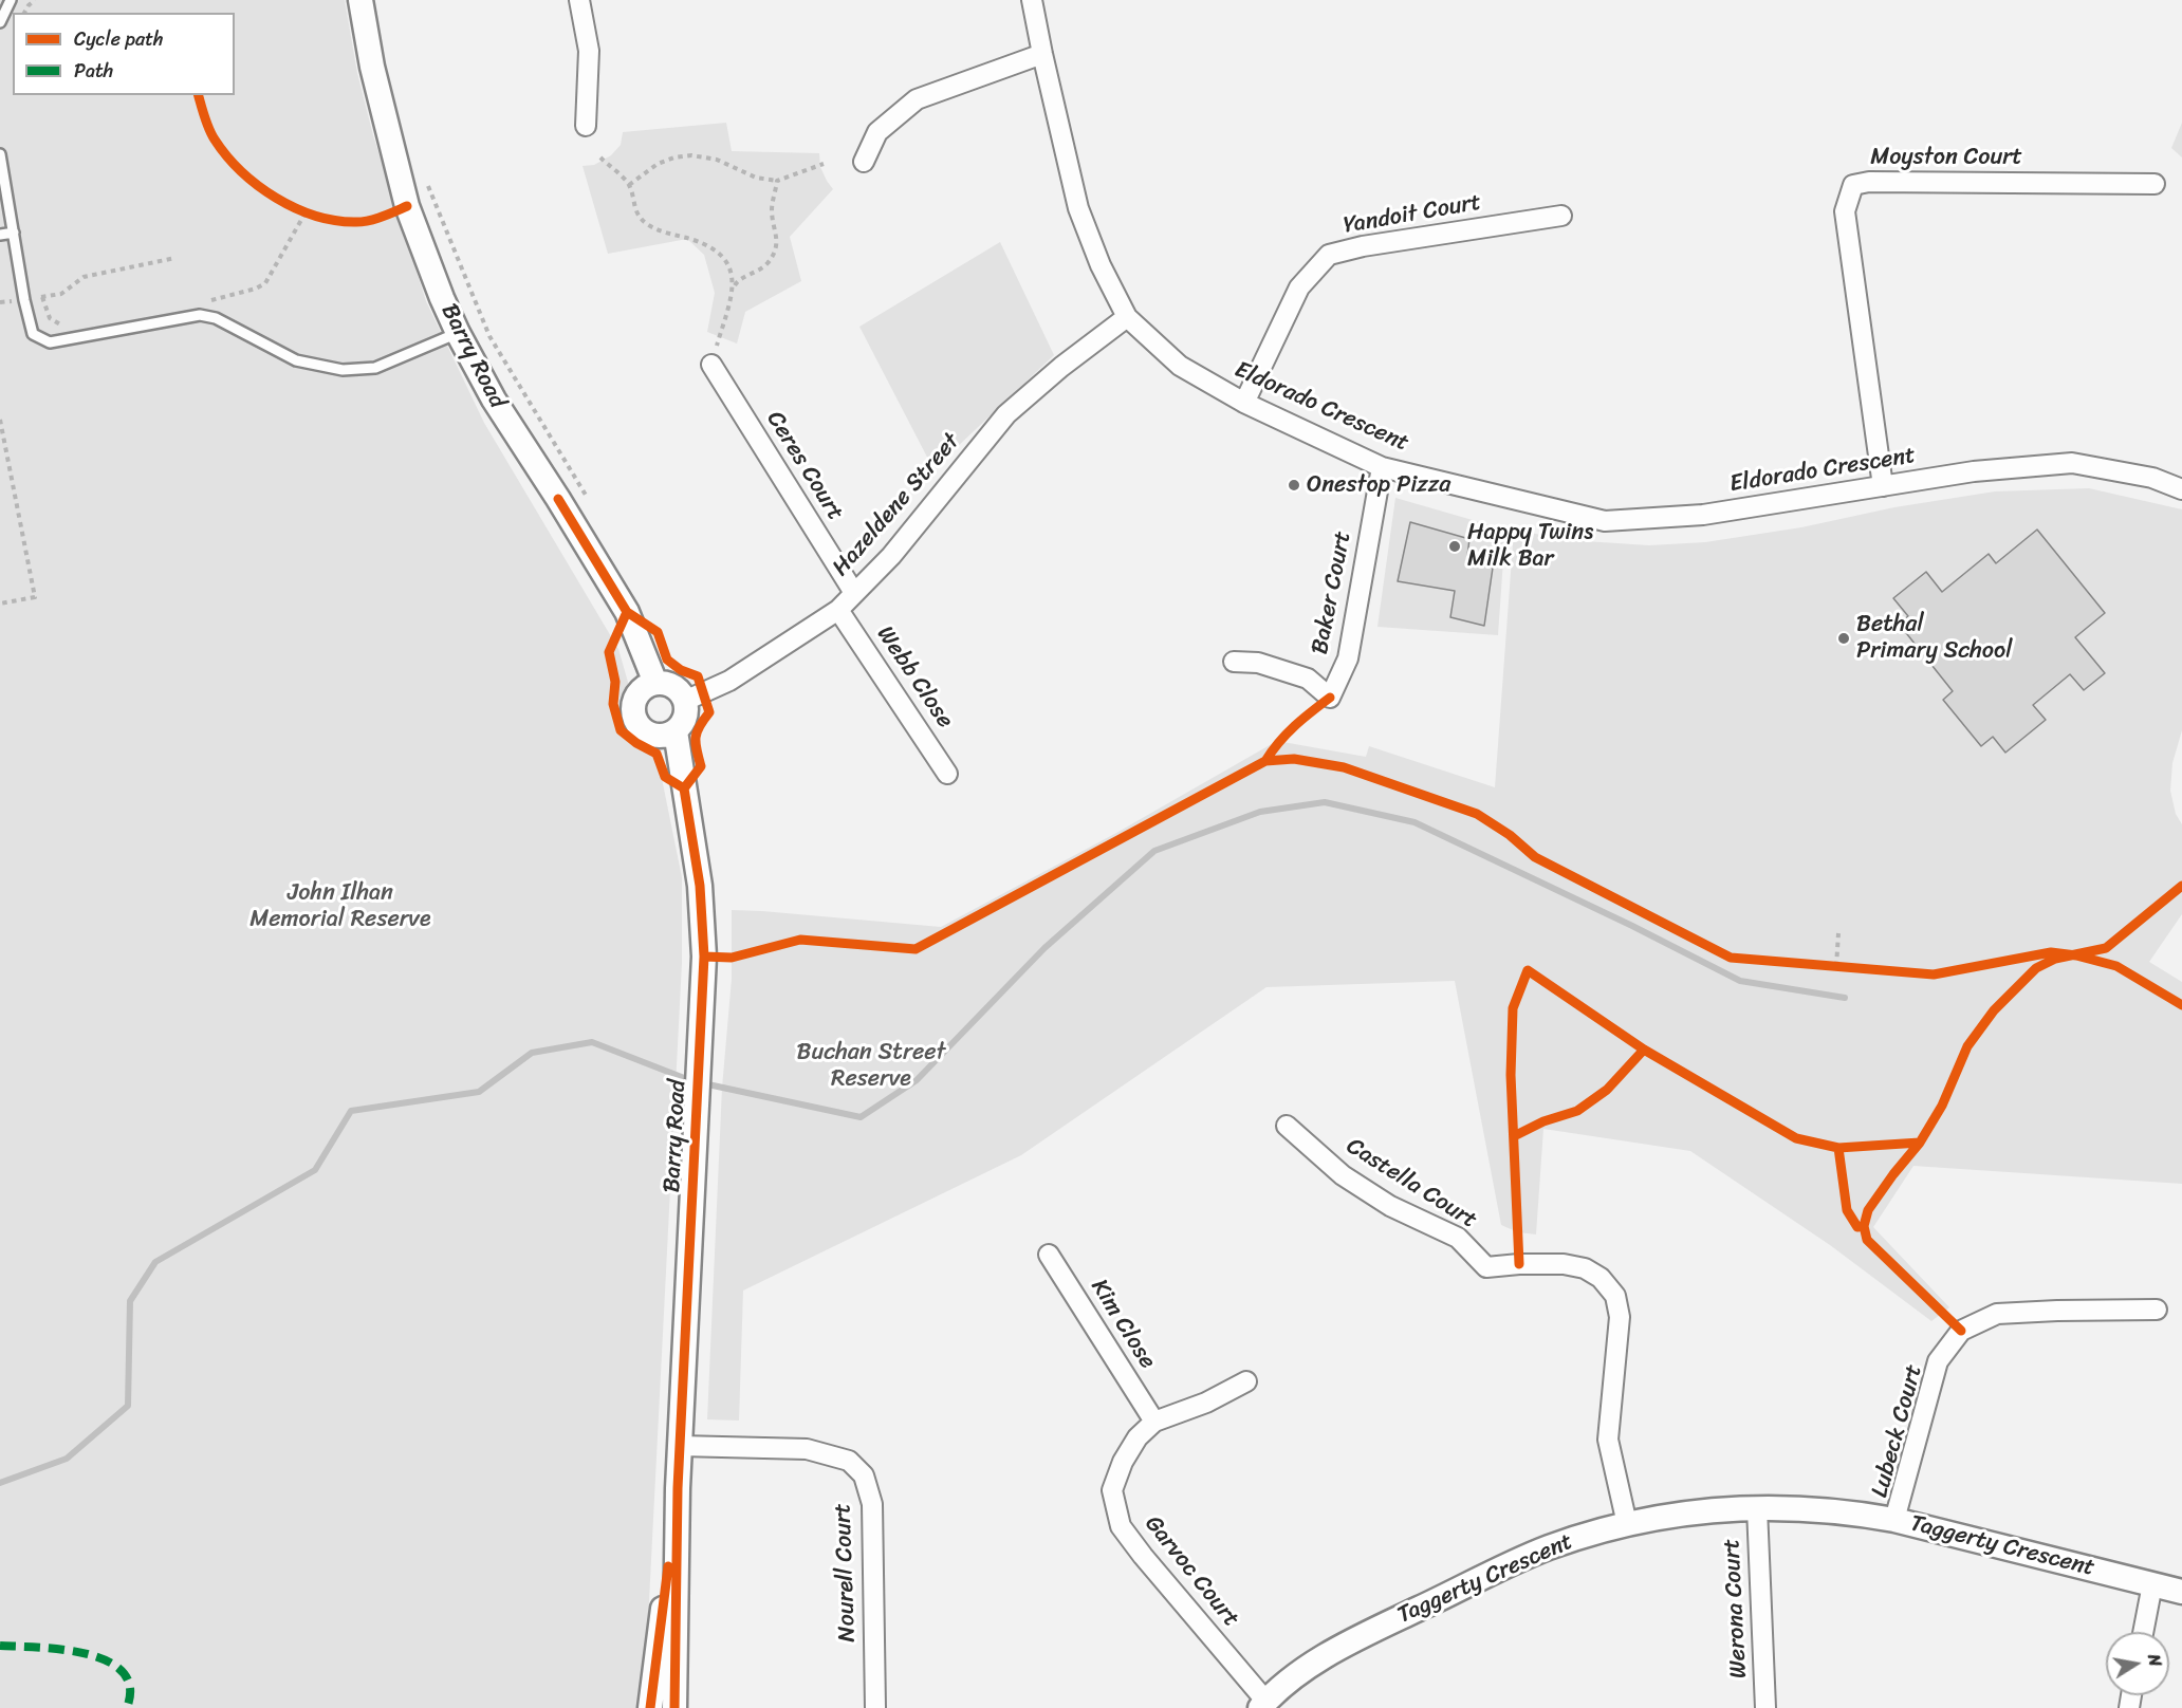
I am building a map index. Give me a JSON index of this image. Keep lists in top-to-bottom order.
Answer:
{
  "streets": {
    "street": [
      "Moyston Court",
      "Yandoit Court",
      "Barry Road",
      "Eldorado Crescent",
      "Ceres Court",
      "Hazeldene Street",
      "Baker Court",
      "Webb Close",
      "Castella Court",
      "Kim Close",
      "Lubeck Court",
      "Taggerty Crescent",
      "Garvoc Court",
      "Nourell Court",
      "Werona Court"
    ]
  },
  "crossings": [
    ["Moyston Court", "Eldorado Crescent"],
    ["Yandoit Court", "Eldorado Crescent"],
    ["Barry Road", "Hazeldene Street"],
    ["Barry Road", "Nourell Court"],
    ["Eldorado Crescent", "Hazeldene Street"],
    ["Eldorado Crescent", "Baker Court"],
    ["Ceres Court", "Hazeldene Street"],
    ["Hazeldene Street", "Webb Close"],
    ["Castella Court", "Taggerty Crescent"],
    ["Kim Close", "Garvoc Court"],
    ["Lubeck Court", "Taggerty Crescent"],
    ["Taggerty Crescent", "Garvoc Court"],
    ["Taggerty Crescent", "Werona Court"]
  ],
  "parks": ["John Ilhan Memorial Reserve", "Buchan Street Reserve"],
  "places": ["Onestop Pizza", "Happy Twins Milk Bar", "Bethal Primary School"],
  "legend": ["Cycle path", "Path"],
  "north": "right"
}
